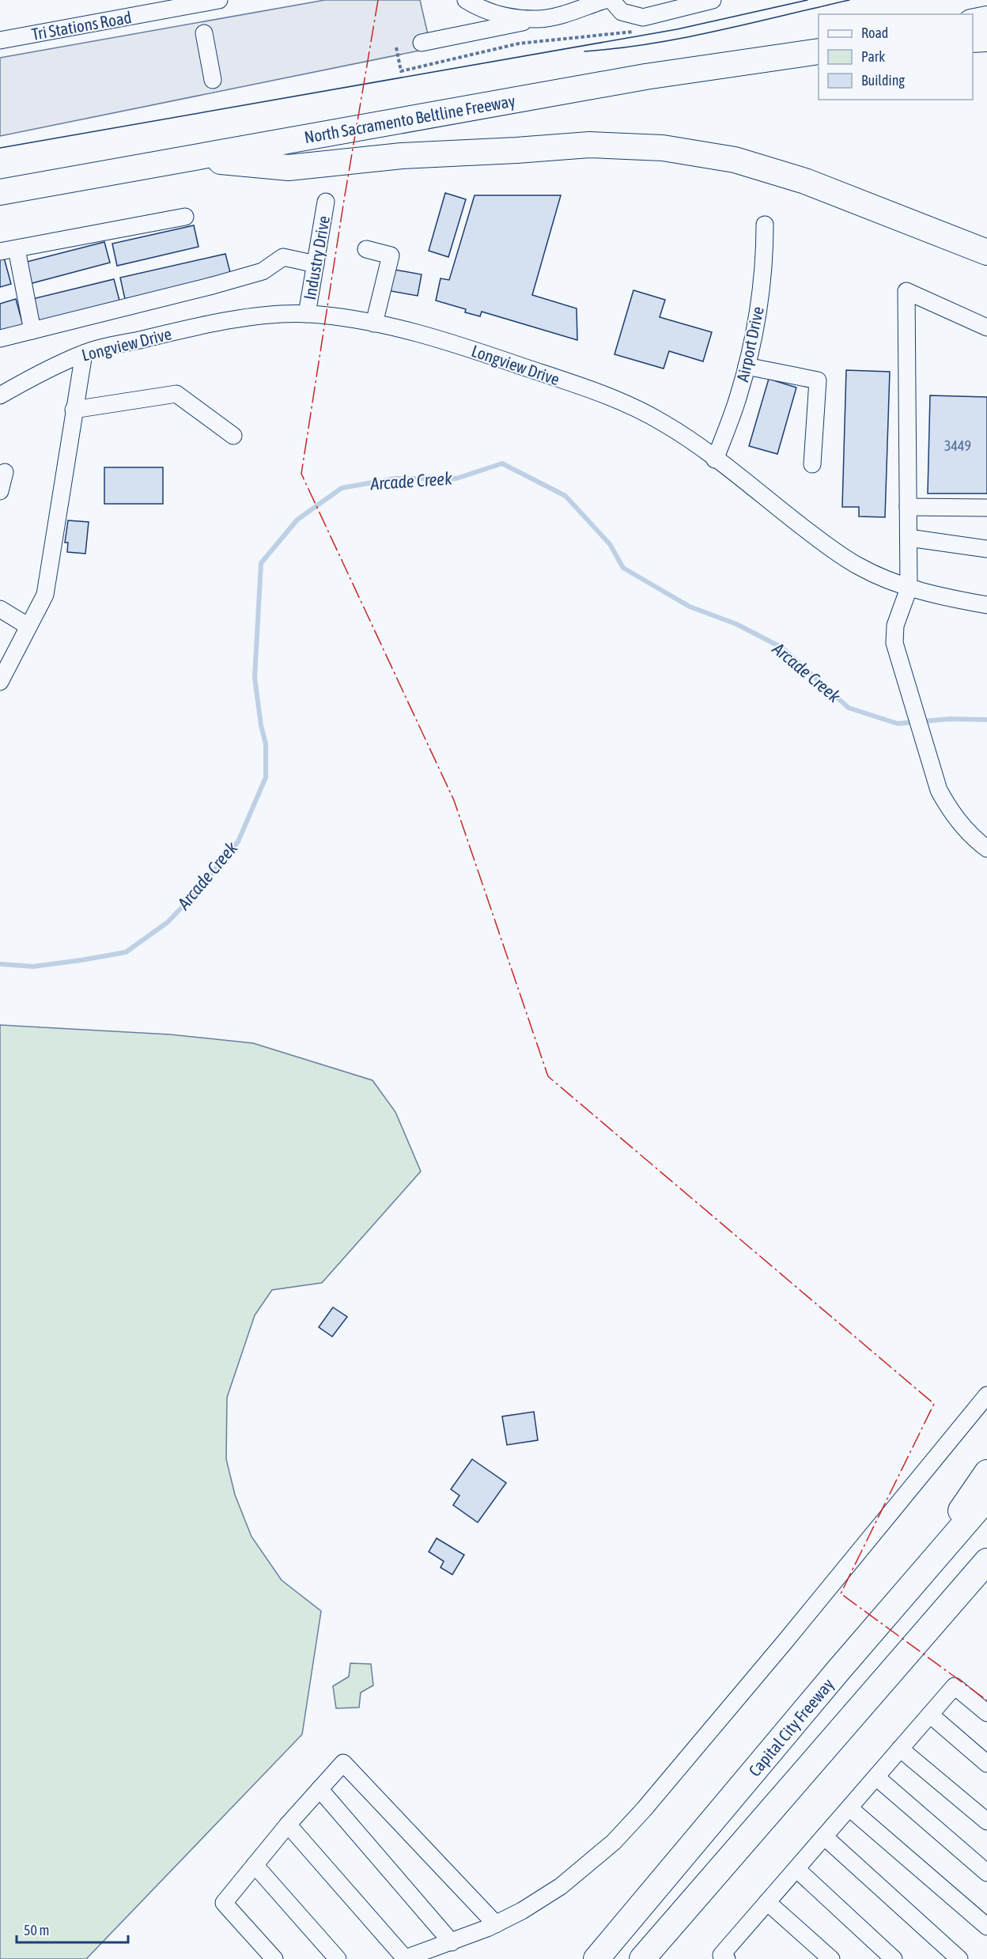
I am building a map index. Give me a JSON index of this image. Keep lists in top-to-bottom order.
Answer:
{
  "streets": {
    "highway": ["North Sacramento Beltline Freeway", "Capital City Freeway"],
    "street": [
      "Tri Stations Road",
      "Industry Drive",
      "Longview Drive",
      "Airport Drive"
    ]
  },
  "crossings": [
    ["Industry Drive", "Longview Drive"],
    ["Longview Drive", "Airport Drive"]
  ],
  "water": ["Arcade Creek"],
  "house_numbers": ["3449"],
  "legend": ["Road", "Park", "Building"],
  "scale_bar": "50 m"
}
